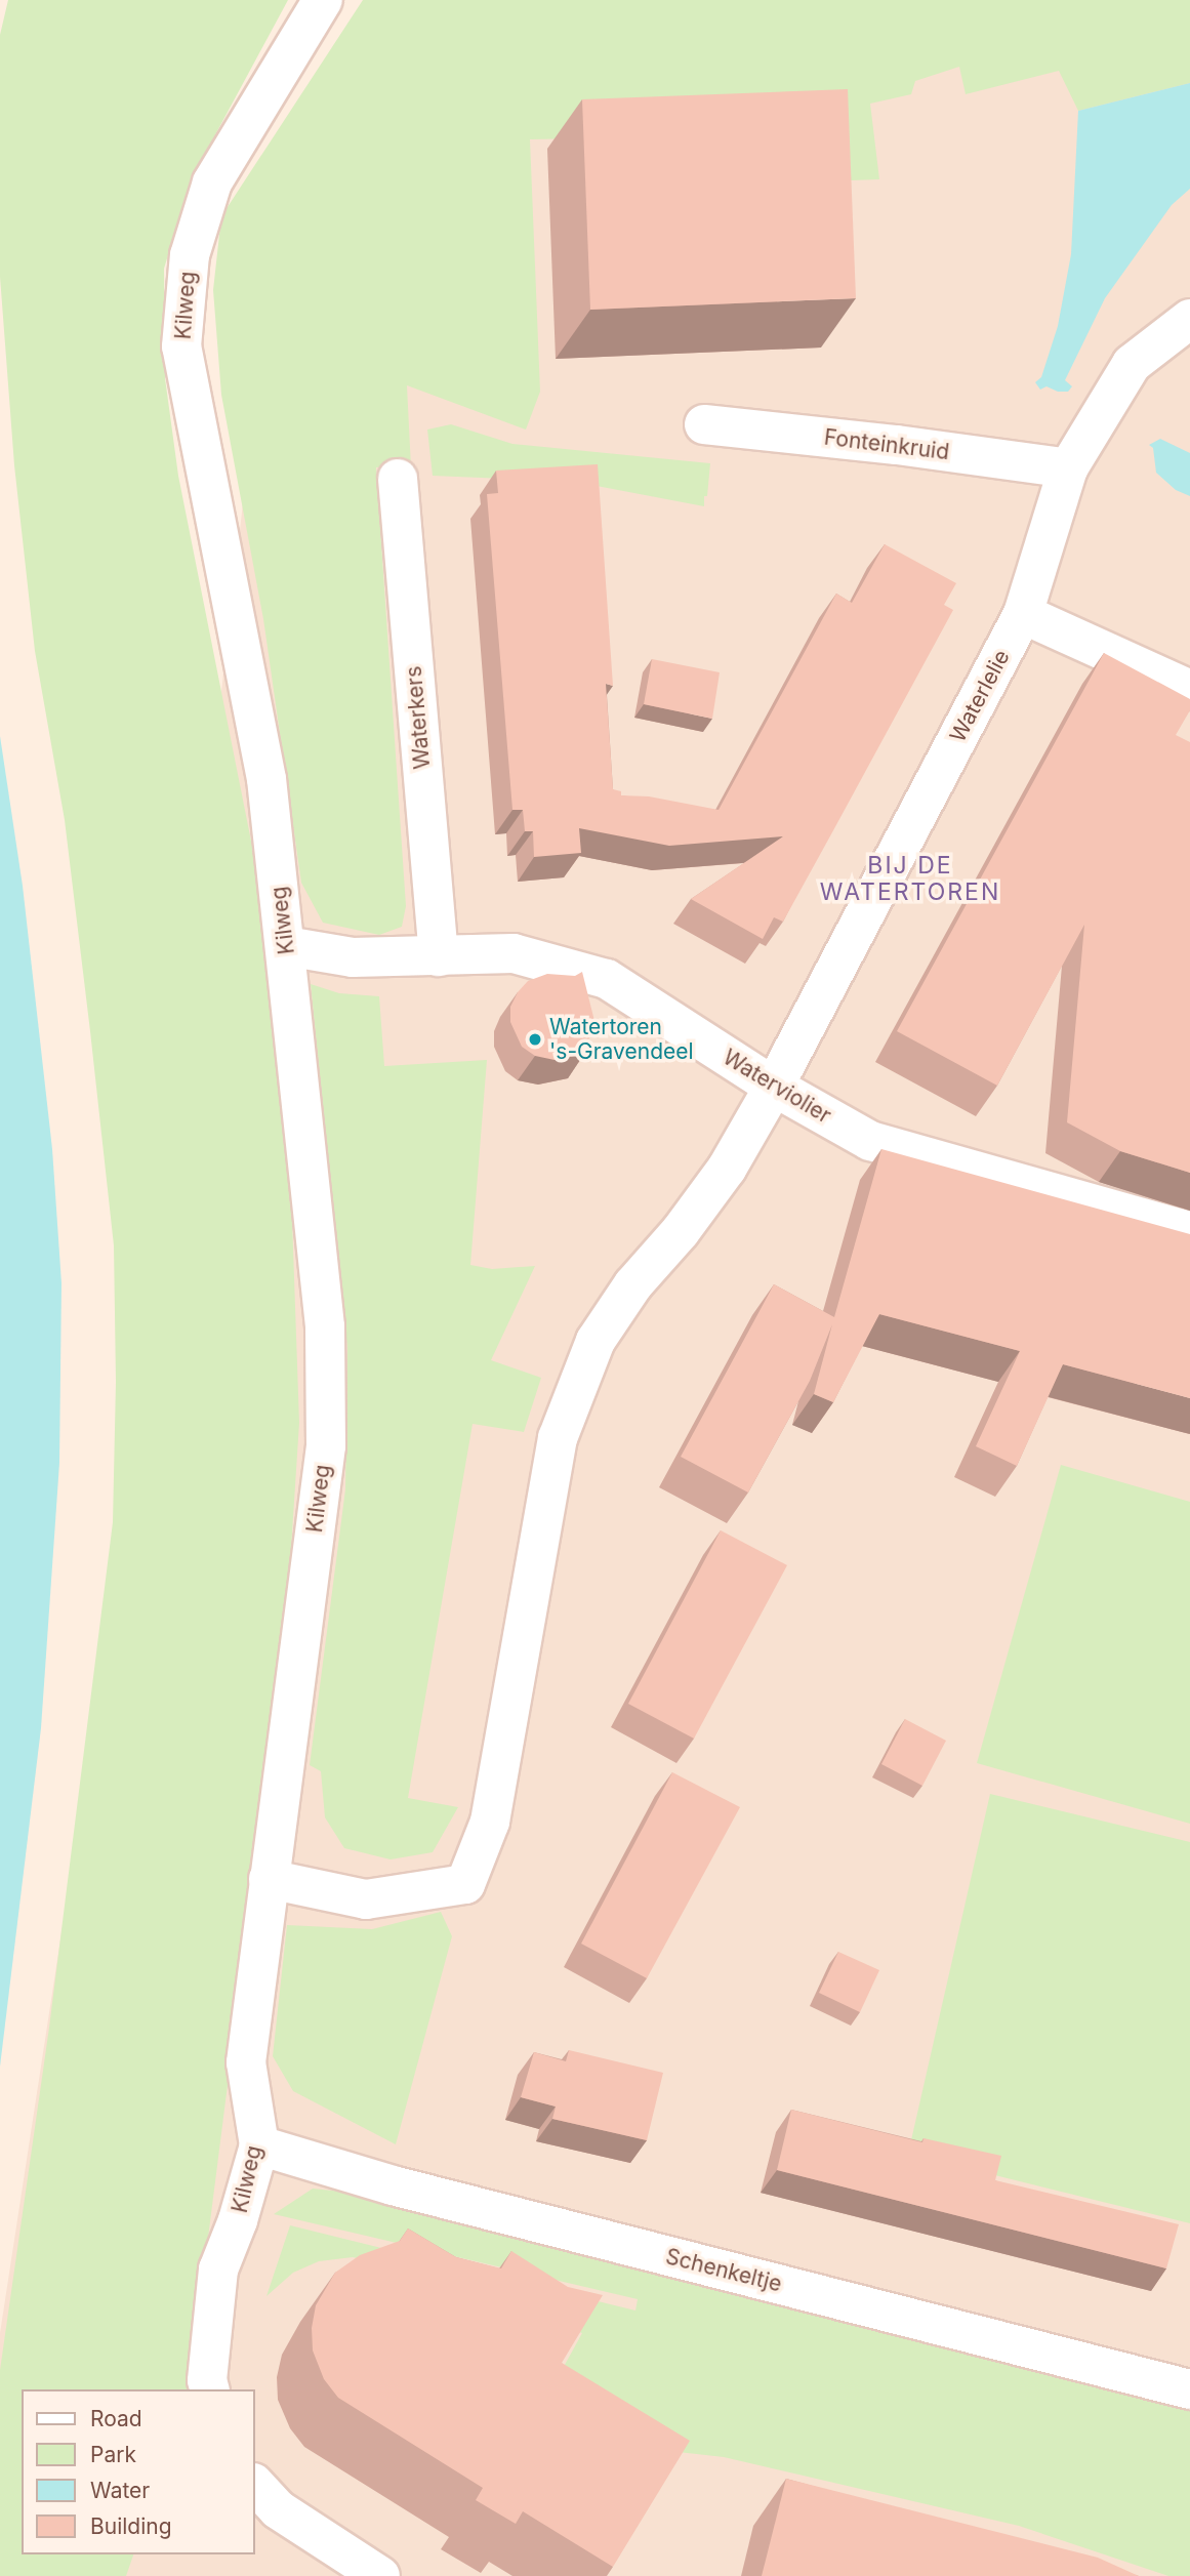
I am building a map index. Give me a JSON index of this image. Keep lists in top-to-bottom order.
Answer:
{
  "streets": {
    "street": [
      "Kilweg",
      "Fonteinkruid",
      "Waterlelie",
      "Waterkers",
      "Waterviolier",
      "Schenkeltje"
    ]
  },
  "crossings": [
    ["Kilweg", "Waterviolier"],
    ["Kilweg", "Schenkeltje"],
    ["Fonteinkruid", "Waterlelie"],
    ["Waterlelie", "Waterviolier"],
    ["Waterkers", "Waterviolier"]
  ],
  "districts": ["BIJ DE WATERTOREN"],
  "places": ["Watertoren 's-Gravendeel"],
  "legend": [
    "Road",
    "Park",
    "Water",
    "Building"
  ]
}
